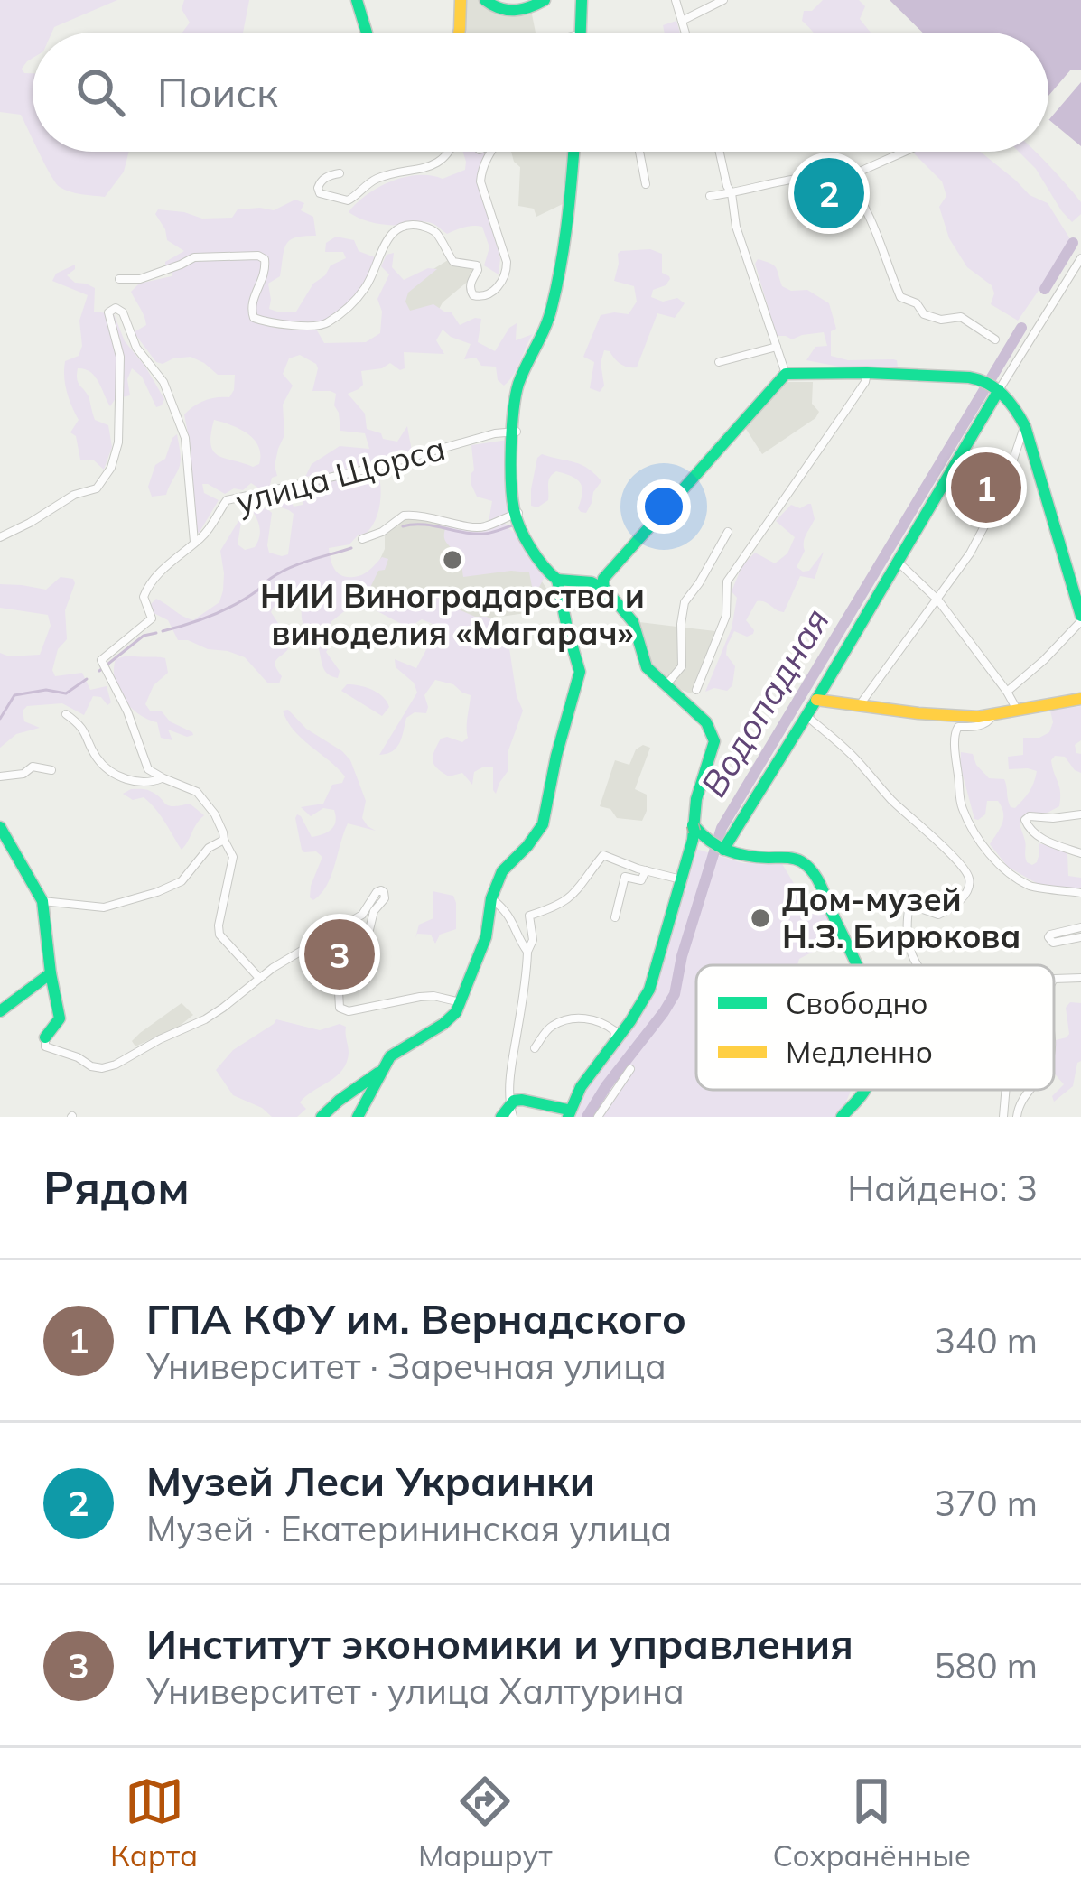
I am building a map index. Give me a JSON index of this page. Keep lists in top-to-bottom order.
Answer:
{
  "streets": {
    "street": ["улица Щорса"]
  },
  "water": ["Водопадная"],
  "places": ["НИИ Виноградарства и виноделия «Магарач»", "Дом-музей Н.З. Бирюкова"],
  "legend": ["Свободно", "Медленно"],
  "page": {
    "search": "Поиск",
    "pins": ["2", "1", "3"],
    "heading": ["Рядом", "Найдено: 3"],
    "list": [
      {
        "mark": "1",
        "name": "ГПА КФУ им. Вернадского",
        "note": "Университет · Заречная улица",
        "value": "340 m"
      },
      {
        "mark": "2",
        "name": "Музей Леси Украинки",
        "note": "Музей · Екатерининская улица",
        "value": "370 m"
      },
      {
        "mark": "3",
        "name": "Институт экономики и управления",
        "note": "Университет · улица Халтурина",
        "value": "580 m"
      }
    ],
    "nav": ["Карта", "Маршрут", "Сохранённые"]
  }
}
